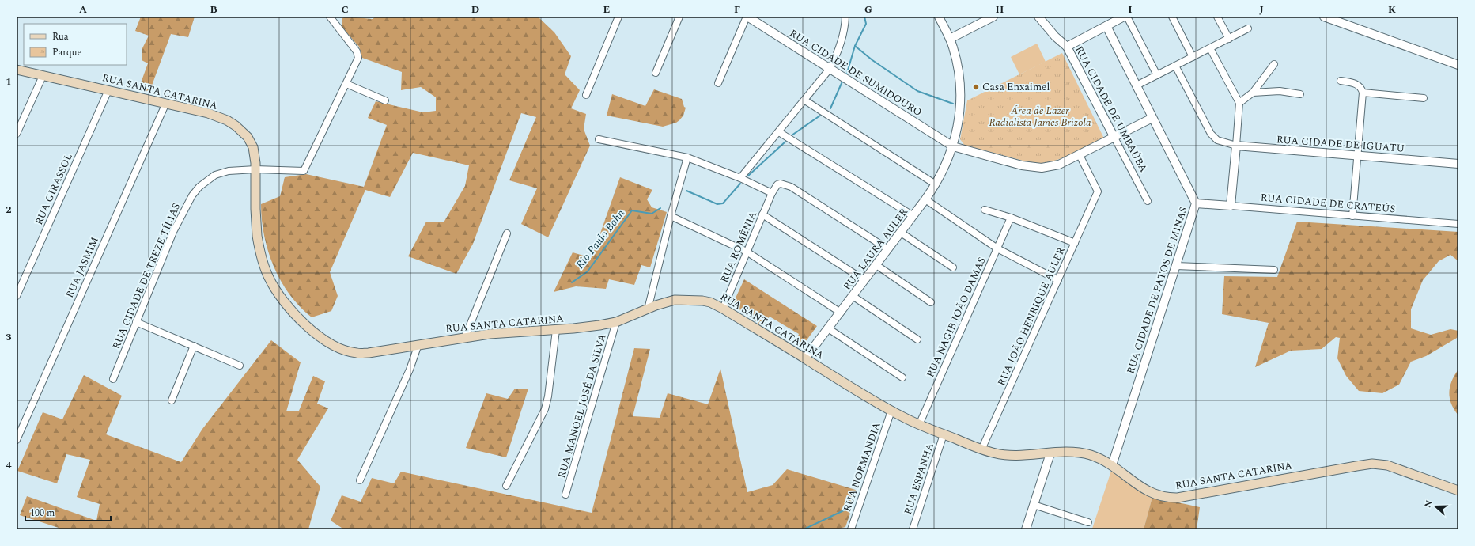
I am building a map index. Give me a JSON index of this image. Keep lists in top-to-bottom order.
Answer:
{
  "streets": {
    "main road": ["RUA SANTA CATARINA"],
    "street": [
      "RUA CIDADE DE SUMIDOURO",
      "RUA CIDADE DE UMBAÚBA",
      "RUA CIDADE DE IGUATU",
      "RUA GIRASSOL",
      "RUA CIDADE DE CRATEÚS",
      "RUA ROMÊNIA",
      "RUA LAURA AULER",
      "RUA JASMIM",
      "RUA CIDADE DE TREZE TÍLIAS",
      "RUA CIDADE DE PATOS DE MINAS",
      "RUA JOÃO HENRIQUE AULER",
      "RUA NAGIB JOÃO DAMAS",
      "RUA MANOEL JOSÉ DA SILVA",
      "RUA NORMANDIA",
      "RUA ESPANHA"
    ]
  },
  "crossings": [
    ["RUA CIDADE DE SUMIDOURO", "RUA CIDADE DE UMBAÚBA"],
    ["RUA CIDADE DE SUMIDOURO", "RUA LAURA AULER"],
    ["RUA CIDADE DE SUMIDOURO", "RUA CIDADE DE PATOS DE MINAS"],
    ["RUA CIDADE DE SUMIDOURO", "RUA JOÃO HENRIQUE AULER"],
    ["RUA SANTA CATARINA", "RUA GIRASSOL"],
    ["RUA SANTA CATARINA", "RUA ROMÊNIA"],
    ["RUA SANTA CATARINA", "RUA LAURA AULER"],
    ["RUA SANTA CATARINA", "RUA JASMIM"],
    ["RUA SANTA CATARINA", "RUA CIDADE DE TREZE TÍLIAS"],
    ["RUA SANTA CATARINA", "RUA CIDADE DE PATOS DE MINAS"],
    ["RUA SANTA CATARINA", "RUA JOÃO HENRIQUE AULER"],
    ["RUA SANTA CATARINA", "RUA NAGIB JOÃO DAMAS"],
    ["RUA SANTA CATARINA", "RUA MANOEL JOSÉ DA SILVA"],
    ["RUA SANTA CATARINA", "RUA NORMANDIA"],
    ["RUA SANTA CATARINA", "RUA ESPANHA"],
    ["RUA CIDADE DE CRATEÚS", "RUA CIDADE DE PATOS DE MINAS"]
  ],
  "water": ["Rio Paulo Bohn"],
  "parks": ["Área de Lazer Radialista James Brizola"],
  "places": ["Casa Enxaimel"],
  "legend": ["Rua", "Parque"],
  "scale_bar": "100 m",
  "north": "left",
  "grid": {
    "columns": [
      "A",
      "B",
      "C",
      "D",
      "E",
      "F",
      "G",
      "H",
      "I",
      "J",
      "K"
    ],
    "rows": [
      "1",
      "2",
      "3",
      "4"
    ]
  }
}
